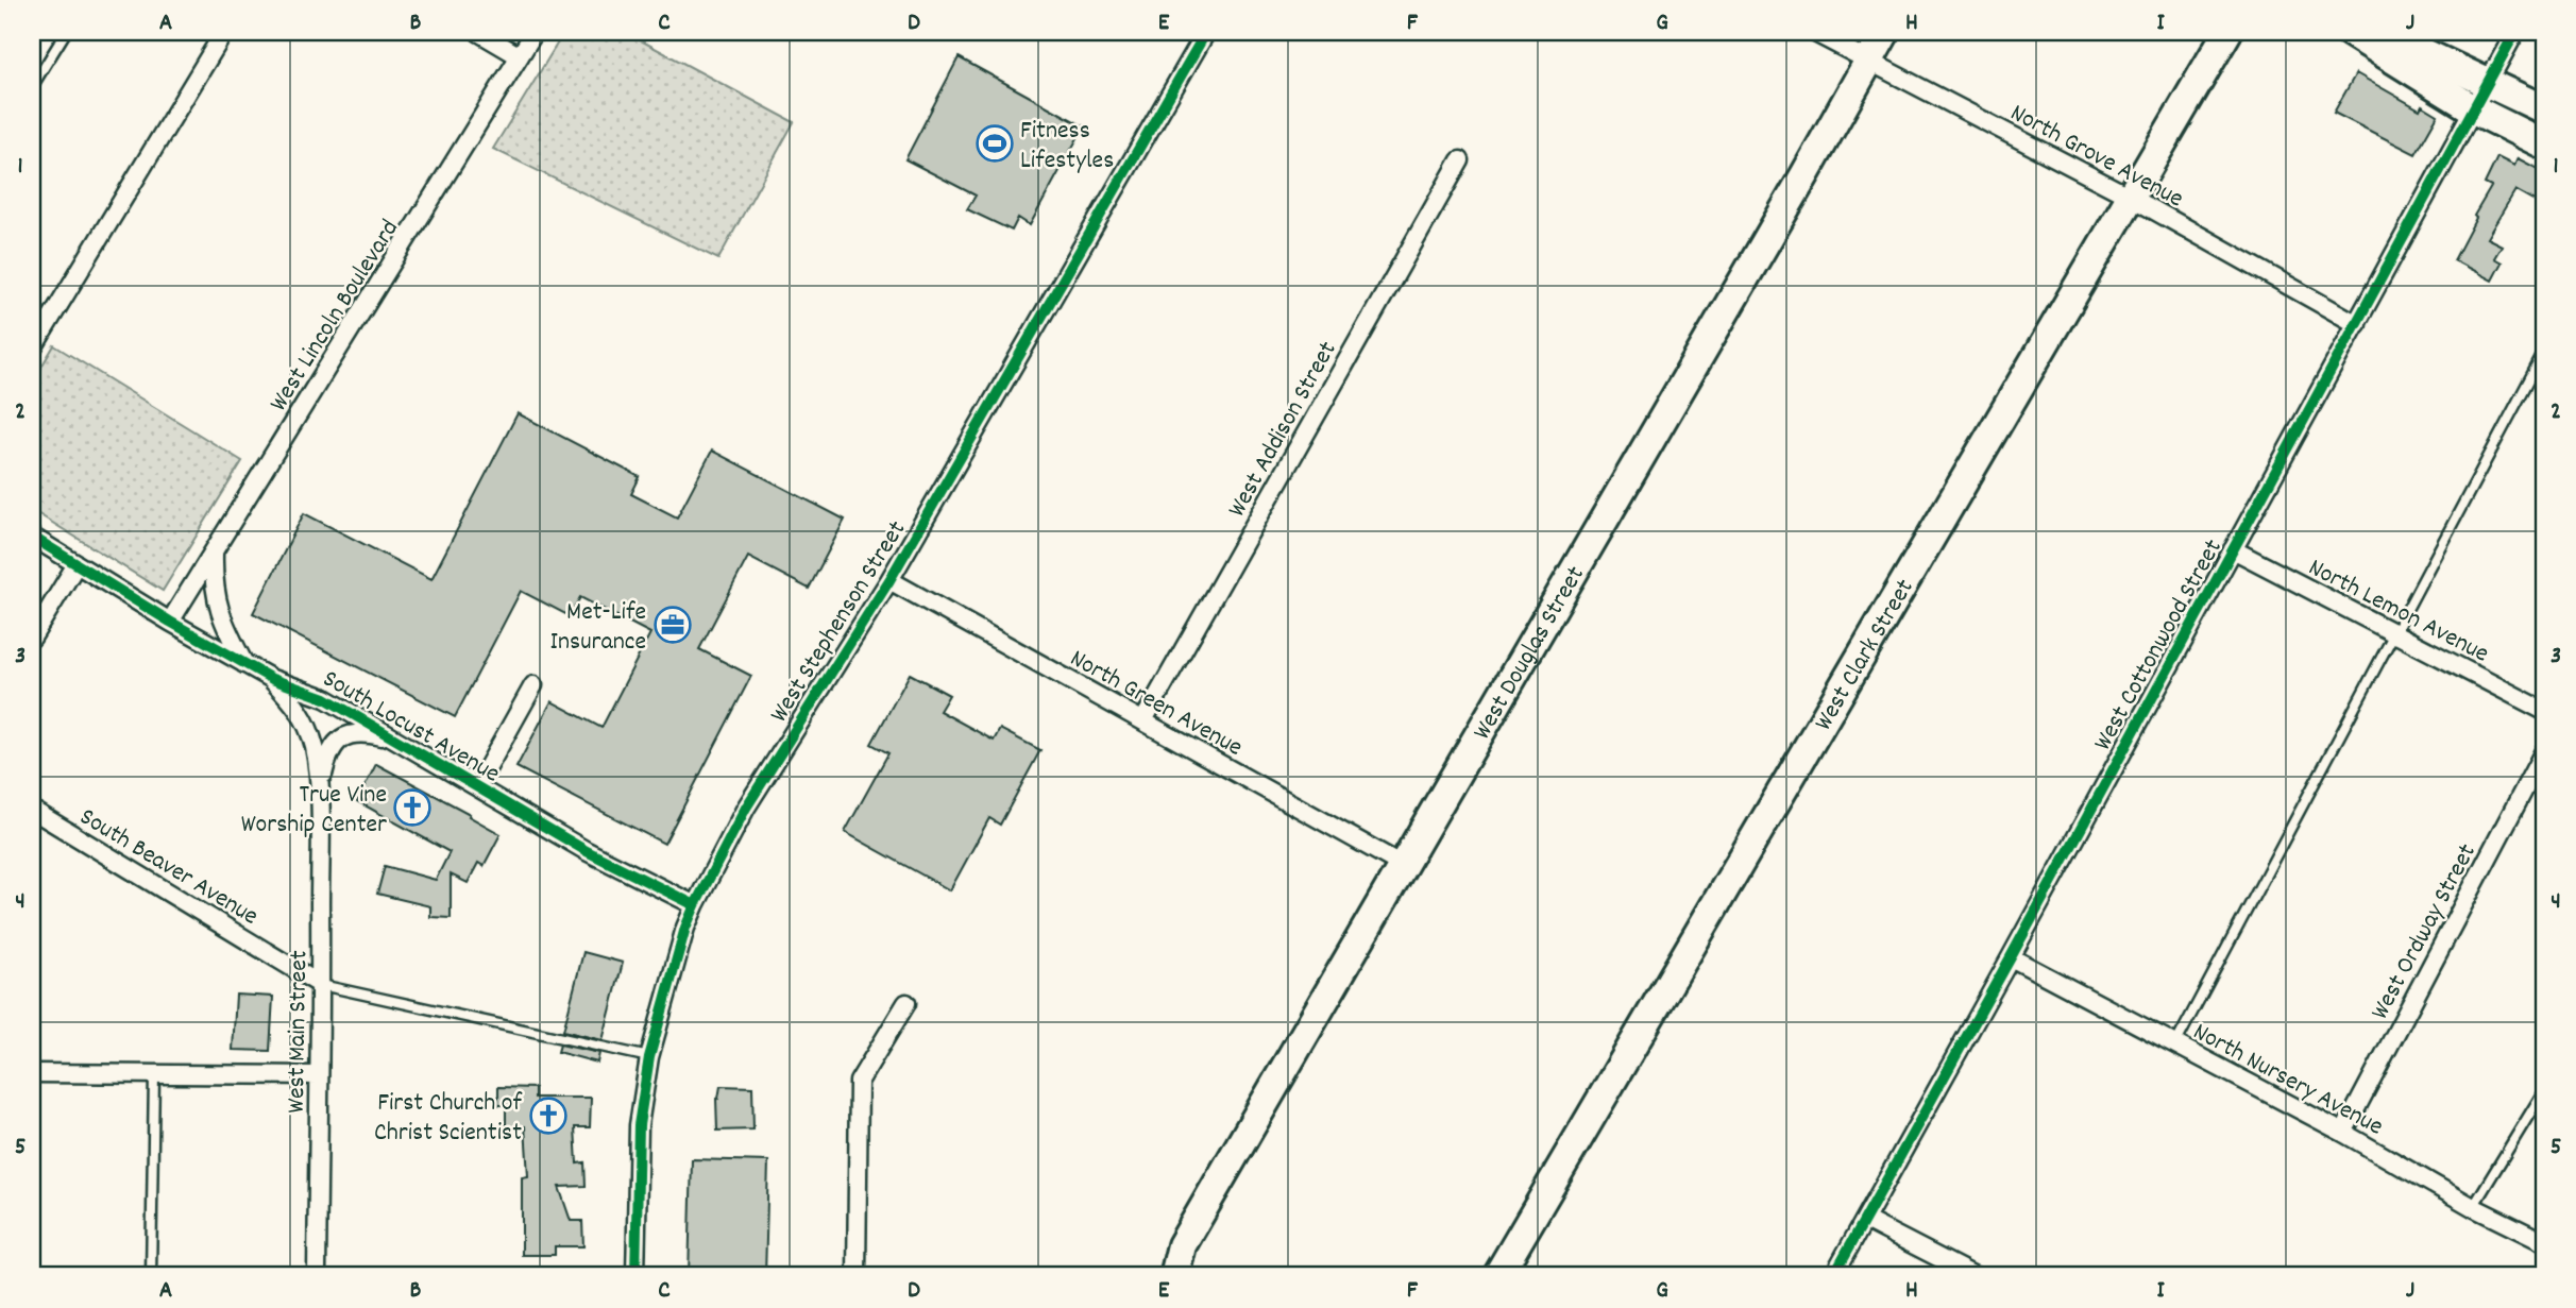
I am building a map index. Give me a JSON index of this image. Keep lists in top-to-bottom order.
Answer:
{
  "streets": {
    "main road": ["West Douglas Street", "West Clark Street"],
    "street": [
      "North Grove Avenue",
      "West Lincoln Boulevard",
      "West Addison Street",
      "North Lemon Avenue",
      "West Stephenson Street",
      "West Cottonwood Street",
      "North Green Avenue",
      "South Locust Avenue",
      "South Beaver Avenue",
      "West Ordway Street",
      "West Main Street",
      "North Nursery Avenue"
    ]
  },
  "crossings": [
    ["North Grove Avenue", "West Cottonwood Street"],
    ["North Grove Avenue", "West Douglas Street"],
    ["North Grove Avenue", "West Clark Street"],
    ["West Lincoln Boulevard", "South Locust Avenue"],
    ["West Addison Street", "North Green Avenue"],
    ["North Lemon Avenue", "West Cottonwood Street"],
    ["West Stephenson Street", "North Green Avenue"],
    ["West Stephenson Street", "South Locust Avenue"],
    ["West Cottonwood Street", "North Nursery Avenue"],
    ["West Douglas Street", "North Green Avenue"],
    ["South Locust Avenue", "West Main Street"],
    ["South Beaver Avenue", "West Main Street"],
    ["West Ordway Street", "North Nursery Avenue"]
  ],
  "places": {
    "sports": ["Fitness Lifestyles"],
    "office": ["Met-Life Insurance"],
    "church": ["True Vine Worship Center", "First Church of Christ Scientist"]
  },
  "grid": {
    "columns": [
      "A",
      "B",
      "C",
      "D",
      "E",
      "F",
      "G",
      "H",
      "I",
      "J"
    ],
    "rows": [
      "1",
      "2",
      "3",
      "4",
      "5"
    ]
  }
}
